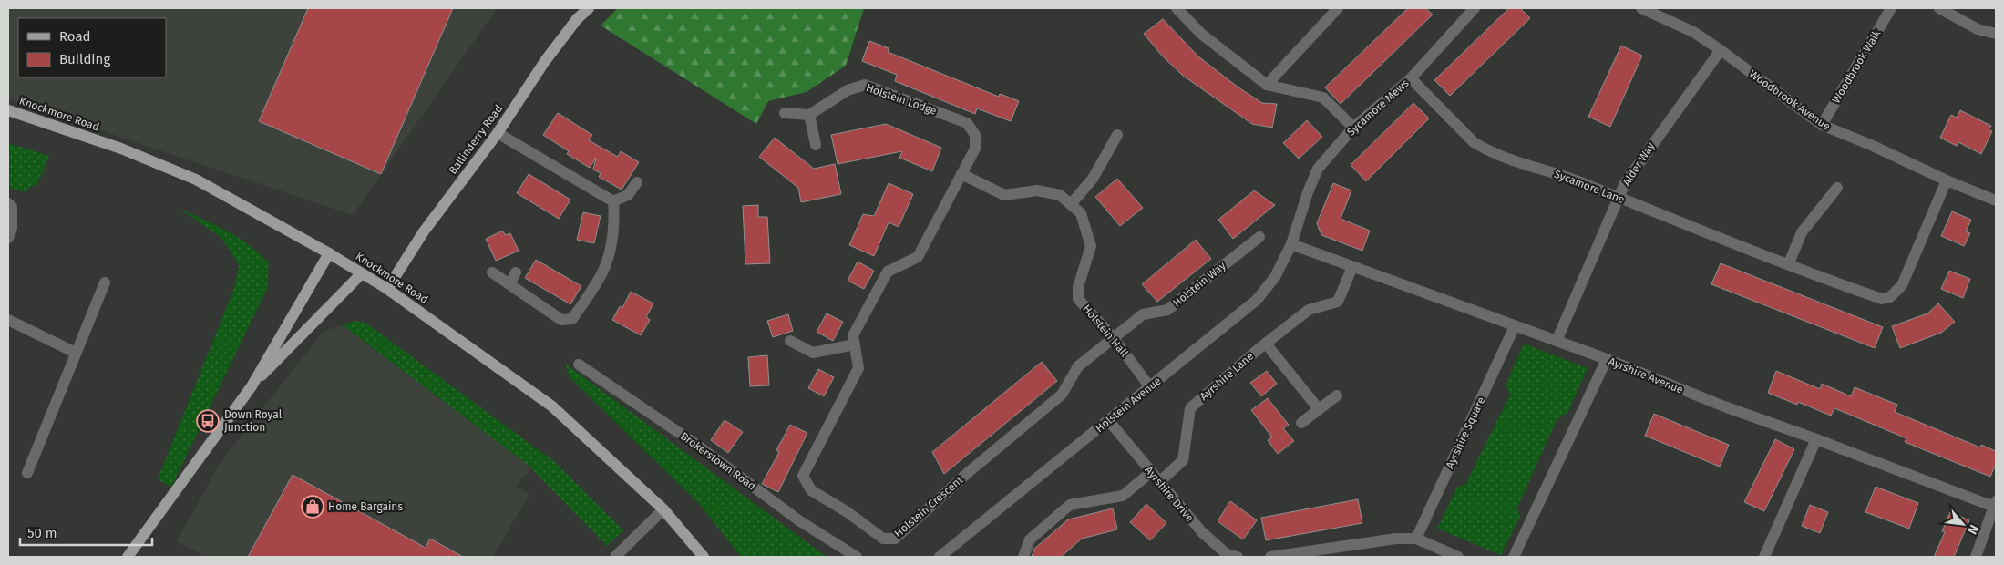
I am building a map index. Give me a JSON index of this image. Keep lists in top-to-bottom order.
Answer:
{
  "streets": {
    "main road": ["Knockmore Road", "Ballinderry Road"],
    "street": [
      "Woodbrook Walk",
      "Holstein Lodge",
      "Woodbrook Avenue",
      "Sycamore Mews",
      "Alder Way",
      "Sycamore Lane",
      "Holstein Way",
      "Holstein Hall",
      "Ayrshire Avenue",
      "Ayrshire Lane",
      "Holstein Avenue",
      "Ayrshire Square",
      "Brokerstown Road",
      "Ayrshire Drive",
      "Holstein Crescent"
    ]
  },
  "crossings": [
    ["Woodbrook Walk", "Woodbrook Avenue"],
    ["Holstein Lodge", "Holstein Crescent"],
    ["Woodbrook Avenue", "Alder Way"],
    ["Woodbrook Avenue", "Sycamore Lane"],
    ["Sycamore Mews", "Sycamore Lane"],
    ["Sycamore Mews", "Ayrshire Avenue"],
    ["Sycamore Mews", "Holstein Avenue"],
    ["Knockmore Road", "Ballinderry Road"],
    ["Alder Way", "Sycamore Lane"],
    ["Alder Way", "Ayrshire Avenue"],
    ["Holstein Way", "Holstein Hall"],
    ["Holstein Way", "Holstein Crescent"],
    ["Holstein Hall", "Holstein Avenue"],
    ["Holstein Hall", "Holstein Crescent"],
    ["Ayrshire Avenue", "Ayrshire Lane"],
    ["Ayrshire Avenue", "Holstein Avenue"],
    ["Ayrshire Avenue", "Ayrshire Square"],
    ["Ayrshire Lane", "Ayrshire Drive"],
    ["Holstein Avenue", "Ayrshire Drive"]
  ],
  "places": {
    "bus stop": ["Down Royal Junction"],
    "shop": ["Home Bargains"]
  },
  "legend": ["Road", "Building"],
  "scale_bar": "50 m",
  "north": "bottom right"
}
